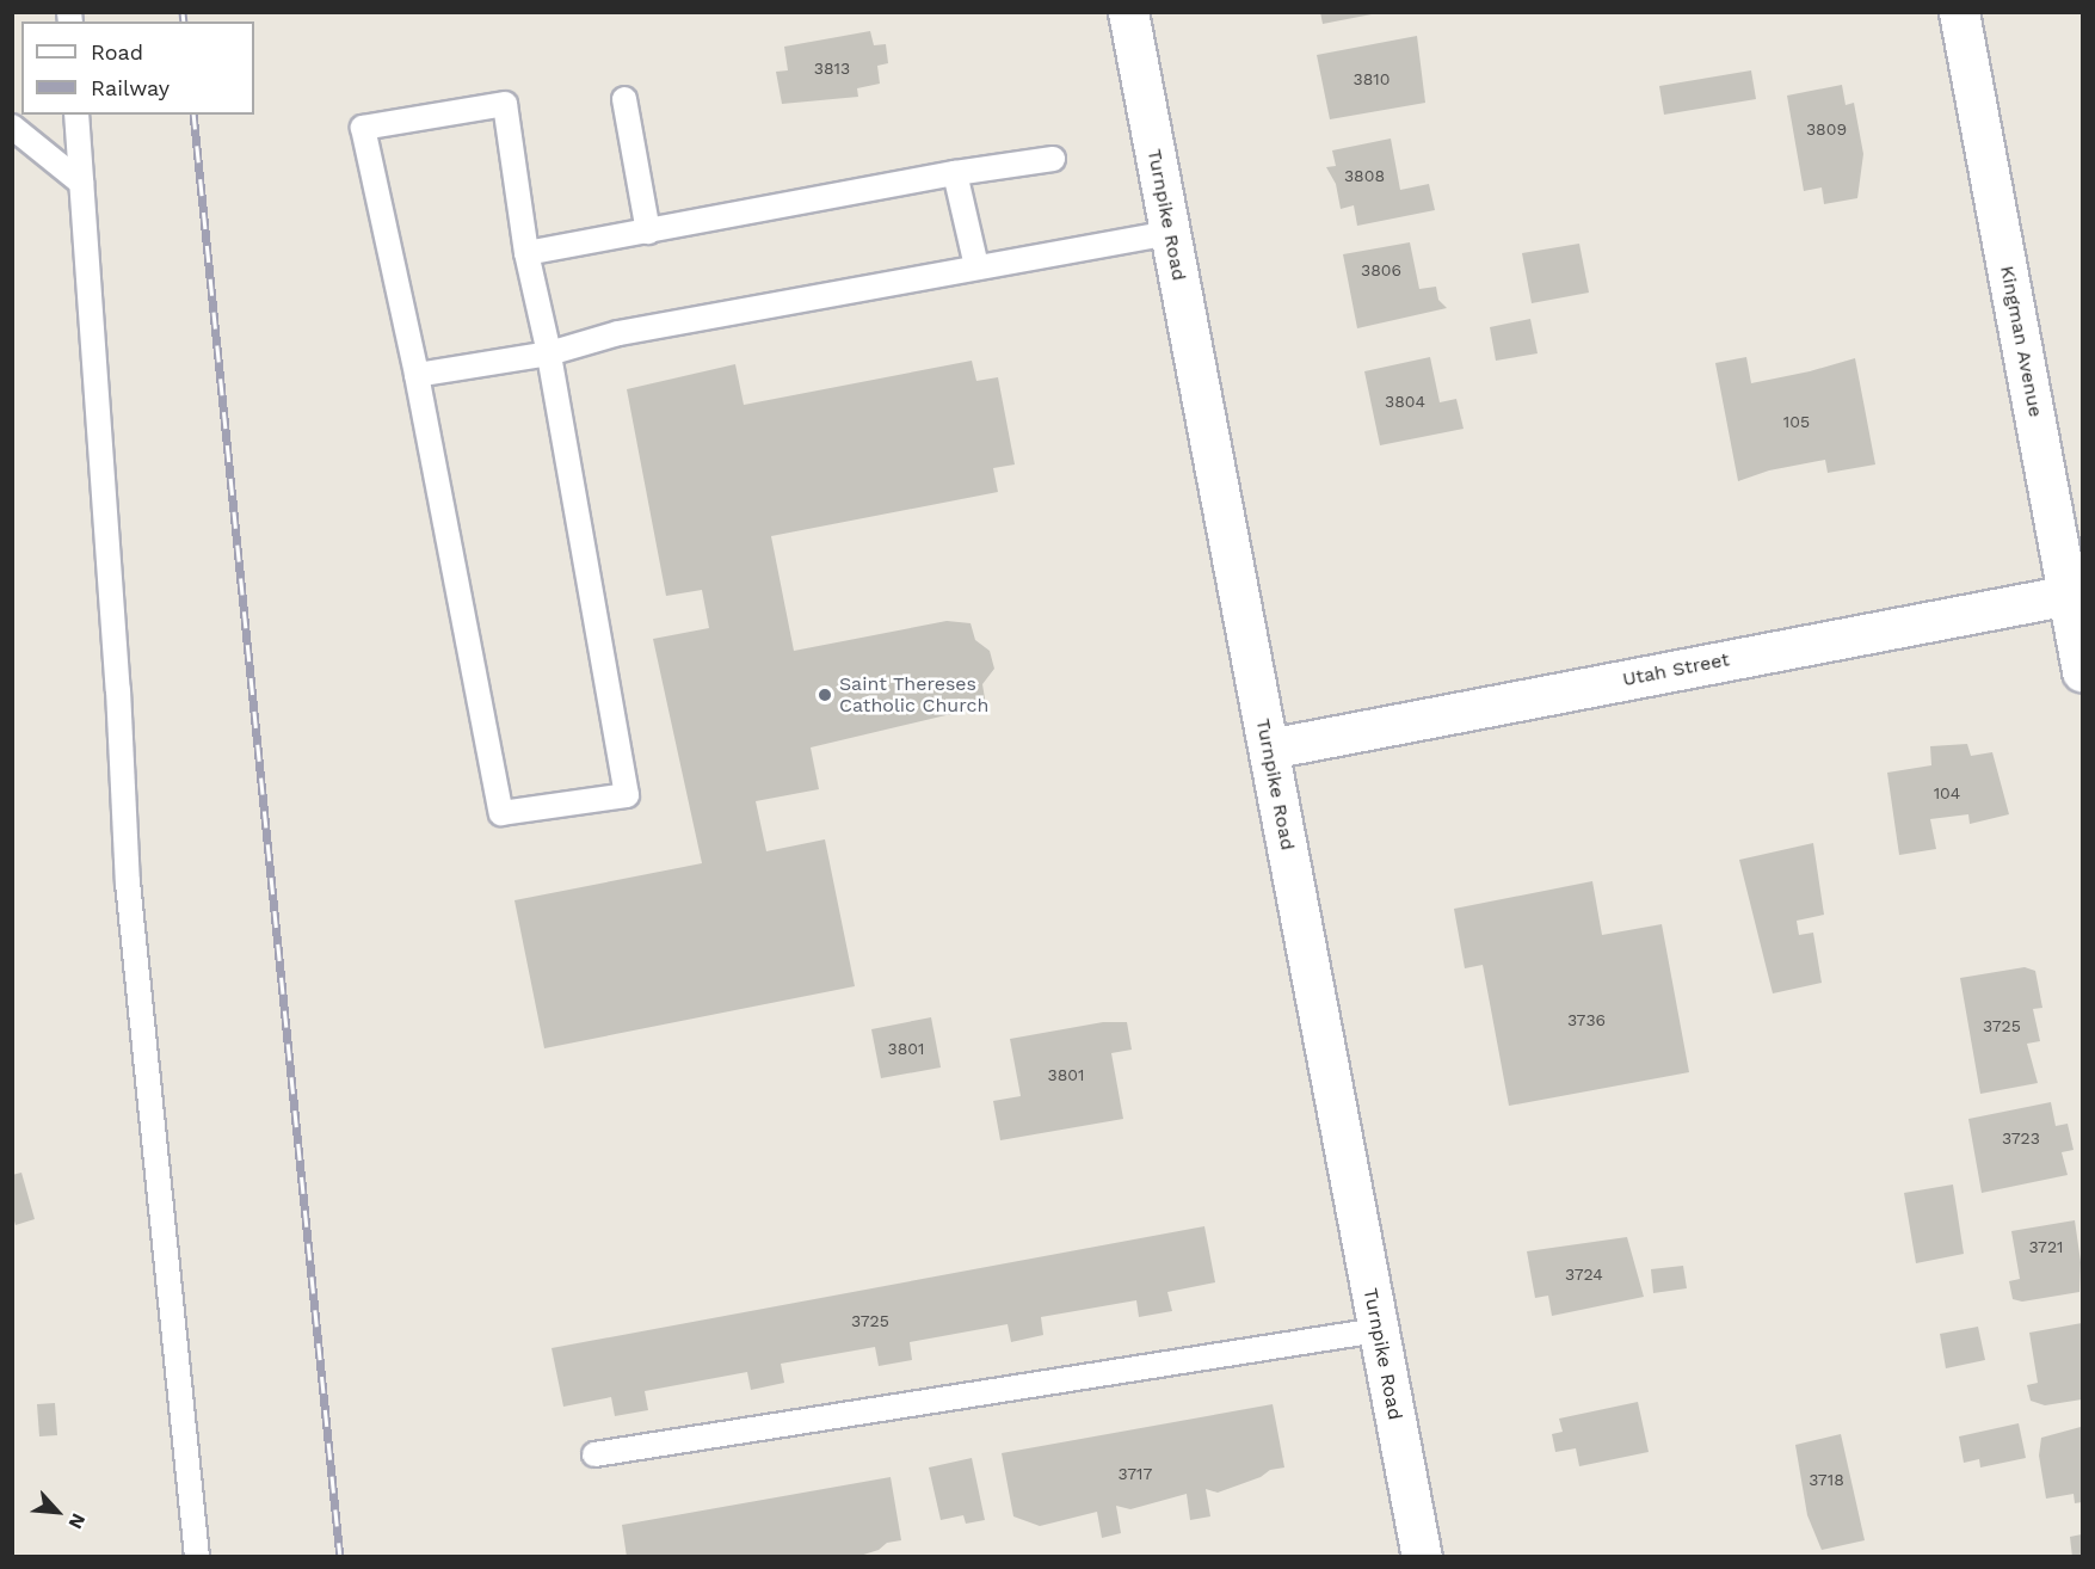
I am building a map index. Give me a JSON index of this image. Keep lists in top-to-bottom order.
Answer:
{
  "streets": {
    "main road": ["Turnpike Road", "Kingman Avenue", "Utah Street"]
  },
  "crossings": [
    ["Turnpike Road", "Utah Street"],
    ["Kingman Avenue", "Utah Street"]
  ],
  "places": ["Saint Thereses Catholic Church"],
  "house_numbers": [
    "3813",
    "3810",
    "3809",
    "3808",
    "3806",
    "3804",
    "105",
    "104",
    "3736",
    "3725",
    "3801",
    "3801",
    "3723",
    "3721",
    "3724",
    "3725",
    "3717",
    "3718"
  ],
  "legend": ["Road", "Railway"],
  "north": "bottom right"
}
